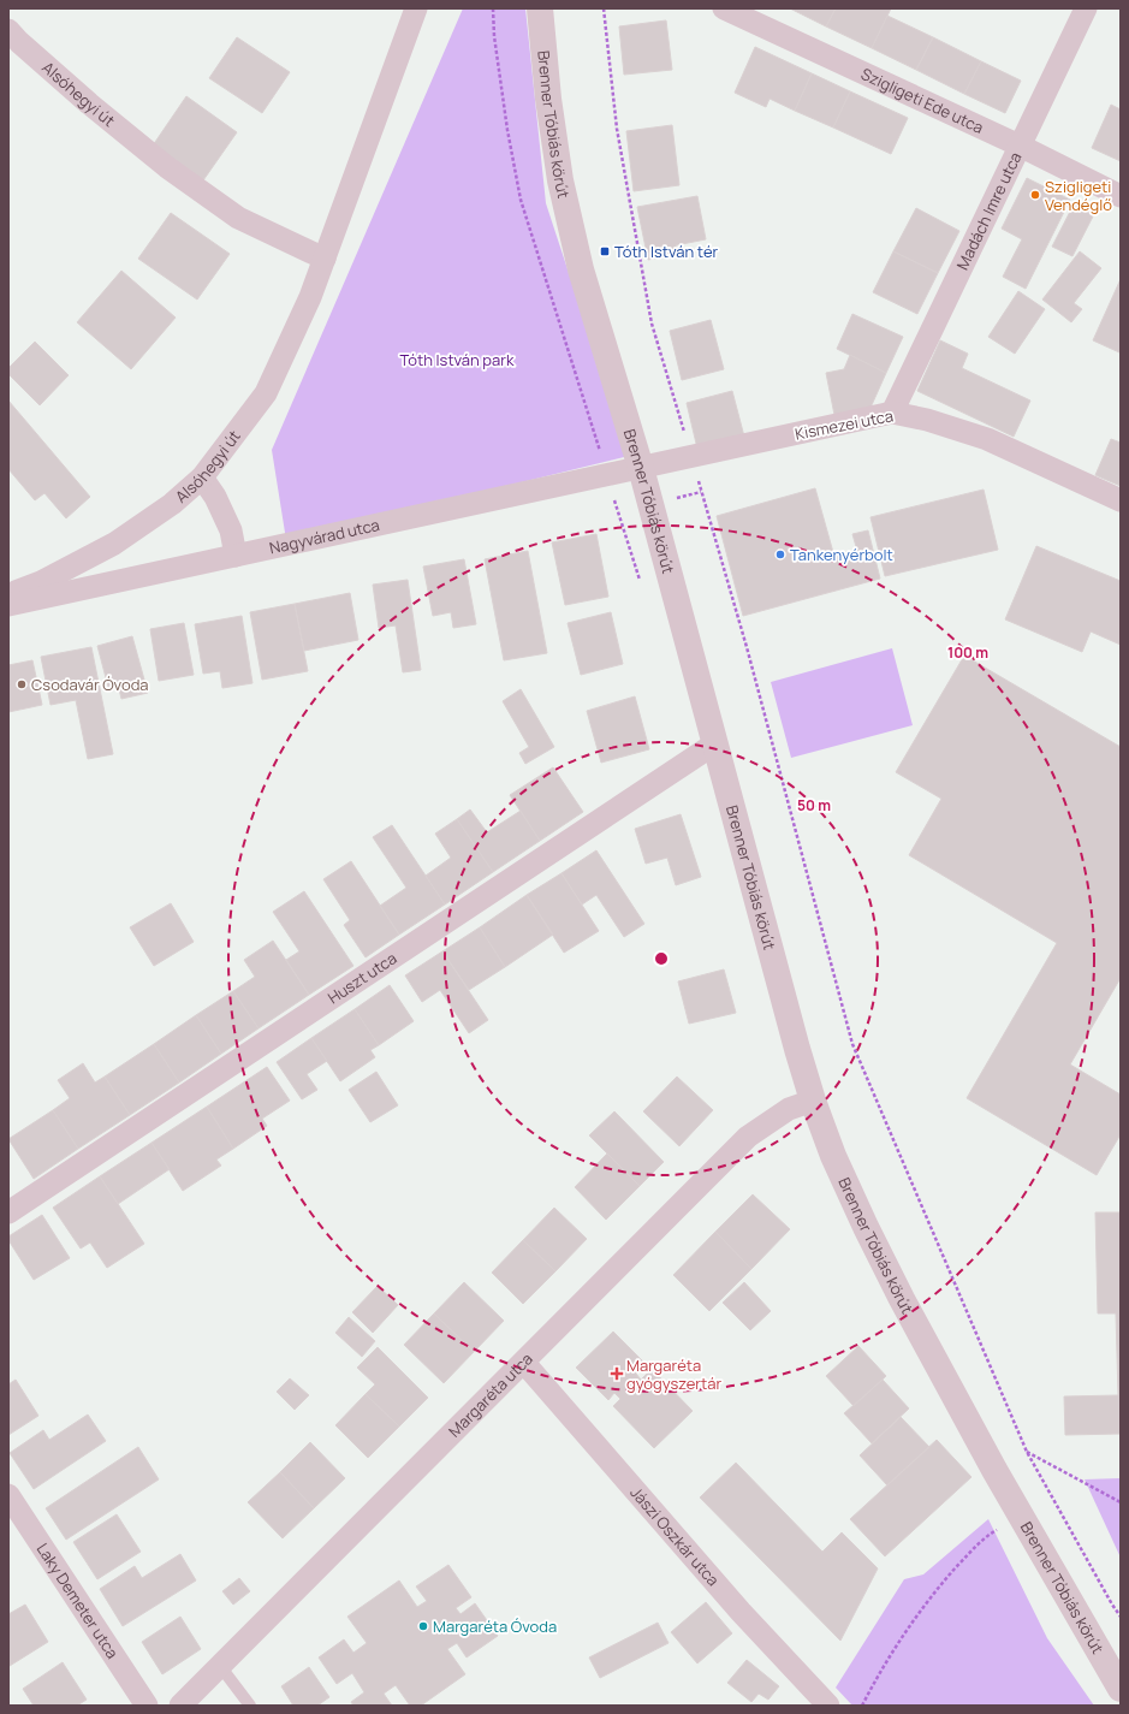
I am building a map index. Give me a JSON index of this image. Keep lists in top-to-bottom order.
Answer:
{
  "streets": {
    "street": [
      "Alsóhegyi út",
      "Szigligeti Ede utca",
      "Brenner Tóbiás körút",
      "Madách Imre utca",
      "Kismezei utca",
      "Nagyvárad utca",
      "Huszt utca",
      "Margaréta utca",
      "Jászi Oszkár utca",
      "Laky Demeter utca"
    ]
  },
  "crossings": [
    ["Szigligeti Ede utca", "Madách Imre utca"],
    ["Brenner Tóbiás körút", "Kismezei utca"],
    ["Brenner Tóbiás körút", "Nagyvárad utca"],
    ["Brenner Tóbiás körút", "Huszt utca"],
    ["Brenner Tóbiás körút", "Margaréta utca"],
    ["Madách Imre utca", "Kismezei utca"],
    ["Kismezei utca", "Nagyvárad utca"],
    ["Margaréta utca", "Jászi Oszkár utca"]
  ],
  "parks": ["Tóth István park"],
  "places": {
    "other": [
      "Szigligeti Vendéglő",
      "Tankenyérbolt",
      "Csodavár Óvoda",
      "Margaréta Óvoda"
    ],
    "transit": ["Tóth István tér"],
    "health": ["Margaréta gyógyszertár"]
  },
  "rings": ["100 m", "50 m"]
}
